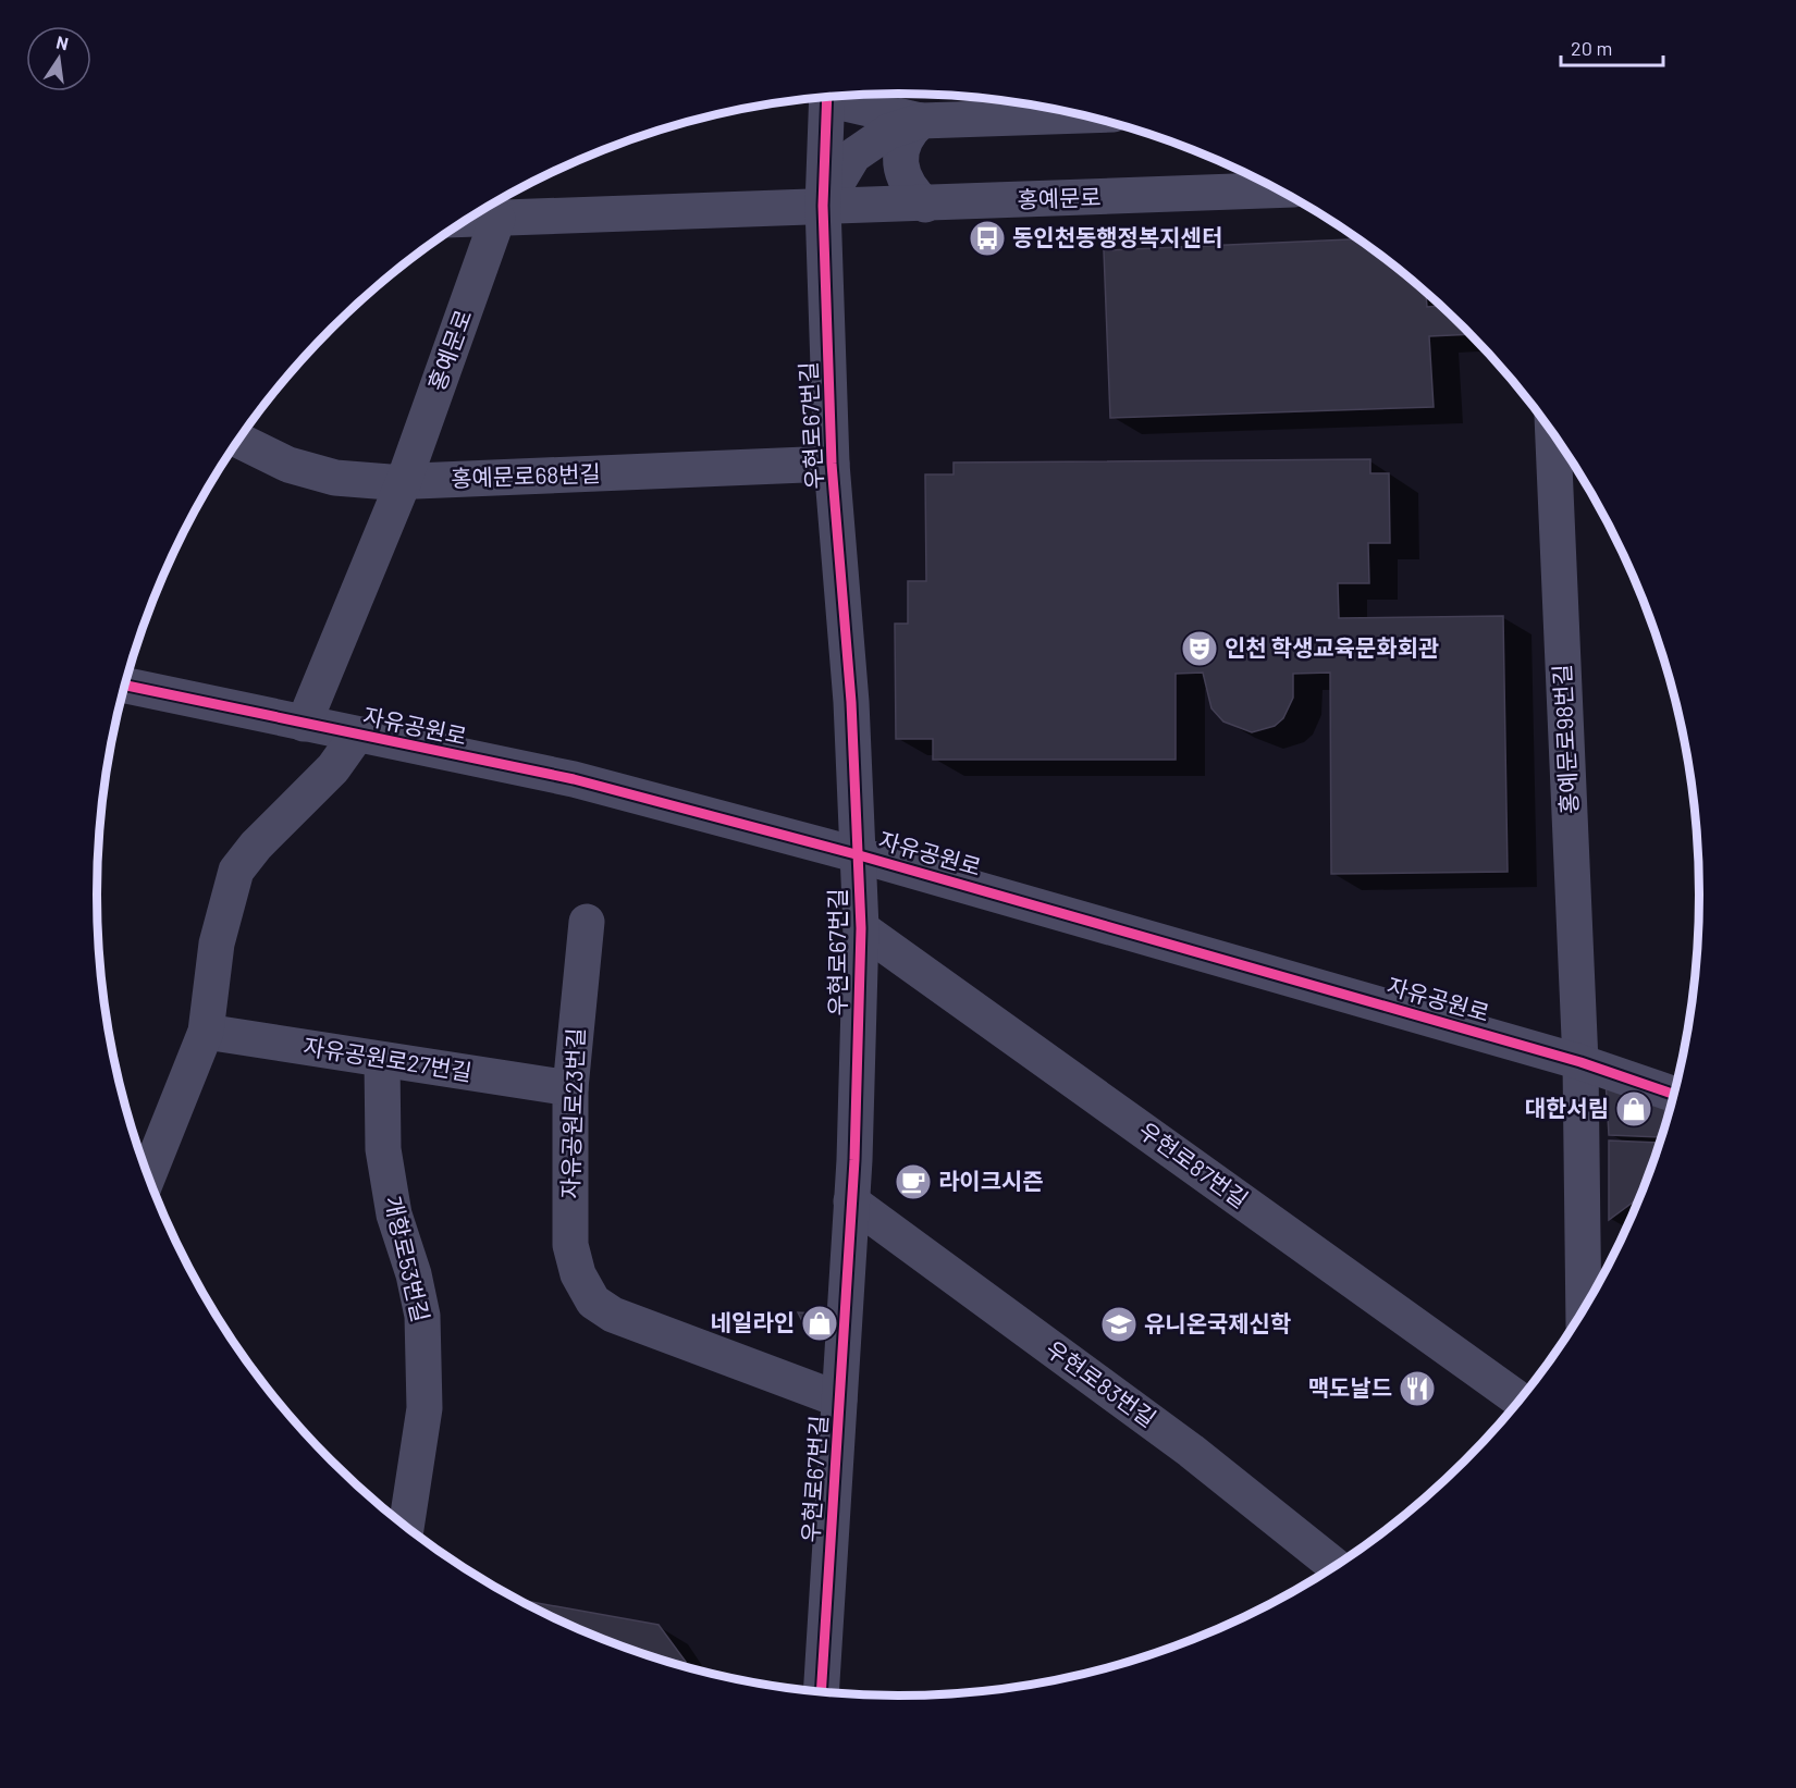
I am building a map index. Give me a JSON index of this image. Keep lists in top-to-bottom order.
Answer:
{
  "streets": {
    "street": [
      "홍예문로",
      "우현로67번길",
      "홍예문로68번길",
      "자유공원로",
      "홍예문로98번길",
      "자유공원로27번길",
      "자유공원로23번길",
      "우현로87번길",
      "개항로53번길",
      "우현로83번길"
    ]
  },
  "crossings": [
    ["홍예문로", "우현로67번길"],
    ["홍예문로", "홍예문로68번길"],
    ["홍예문로", "자유공원로"],
    ["우현로67번길", "홍예문로68번길"],
    ["우현로67번길", "자유공원로"],
    ["우현로67번길", "자유공원로23번길"],
    ["우현로67번길", "우현로87번길"],
    ["우현로67번길", "우현로83번길"],
    ["자유공원로", "홍예문로98번길"],
    ["자유공원로27번길", "자유공원로23번길"],
    ["자유공원로27번길", "개항로53번길"]
  ],
  "places": {
    "bus stop": ["동인천동행정복지센터"],
    "theatre": ["인천 학생교육문화회관"],
    "shop": ["대한서림", "네일라인"],
    "cafe": ["라이크시즌"],
    "school or university": ["유니온국제신학"],
    "restaurant": ["맥도날드"]
  },
  "scale_bar": "20 m",
  "north": "top"
}
